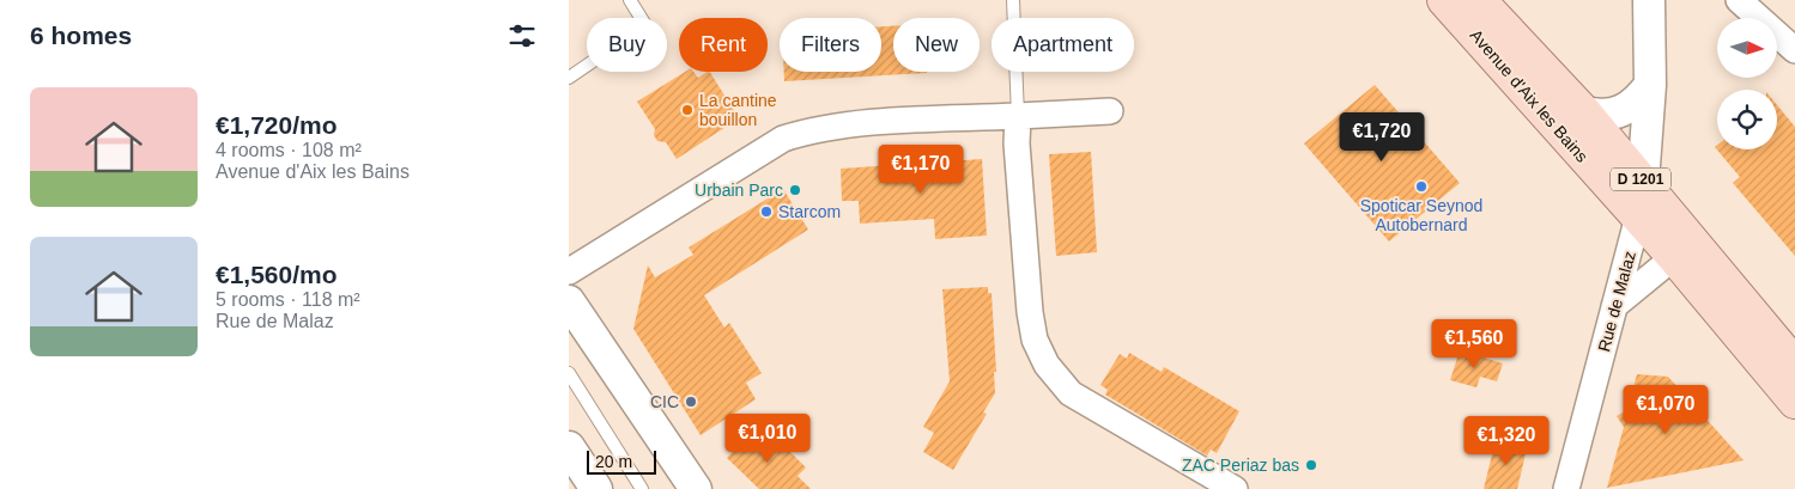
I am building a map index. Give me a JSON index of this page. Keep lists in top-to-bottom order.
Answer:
{
  "streets": {
    "main road": ["Avenue d'Aix les Bains", "D 1201"],
    "street": ["Rue de Malaz"]
  },
  "crossings": [
    ["Avenue d'Aix les Bains", "Rue de Malaz"]
  ],
  "places": [
    "La cantine bouillon",
    "Spoticar Seynod Autobernard",
    "Urbain Parc",
    "Starcom",
    "CIC",
    "ZAC Periaz bas"
  ],
  "scale_bar": "20 m",
  "north": "right",
  "page": {
    "heading": "6 homes",
    "chip": [
      "Buy",
      "Rent",
      "Filters",
      "New",
      "Apartment"
    ],
    "list": [
      {
        "name": "€1,720/mo",
        "note": "4 rooms · 108 m² · Avenue d'Aix les Bains"
      },
      {
        "name": "€1,560/mo",
        "note": "5 rooms · 118 m² · Rue de Malaz"
      }
    ],
    "price": [
      "€1,720",
      "€1,170",
      "€1,560",
      "€1,070",
      "€1,010",
      "€1,320"
    ],
    "scale": "20 m"
  }
}
